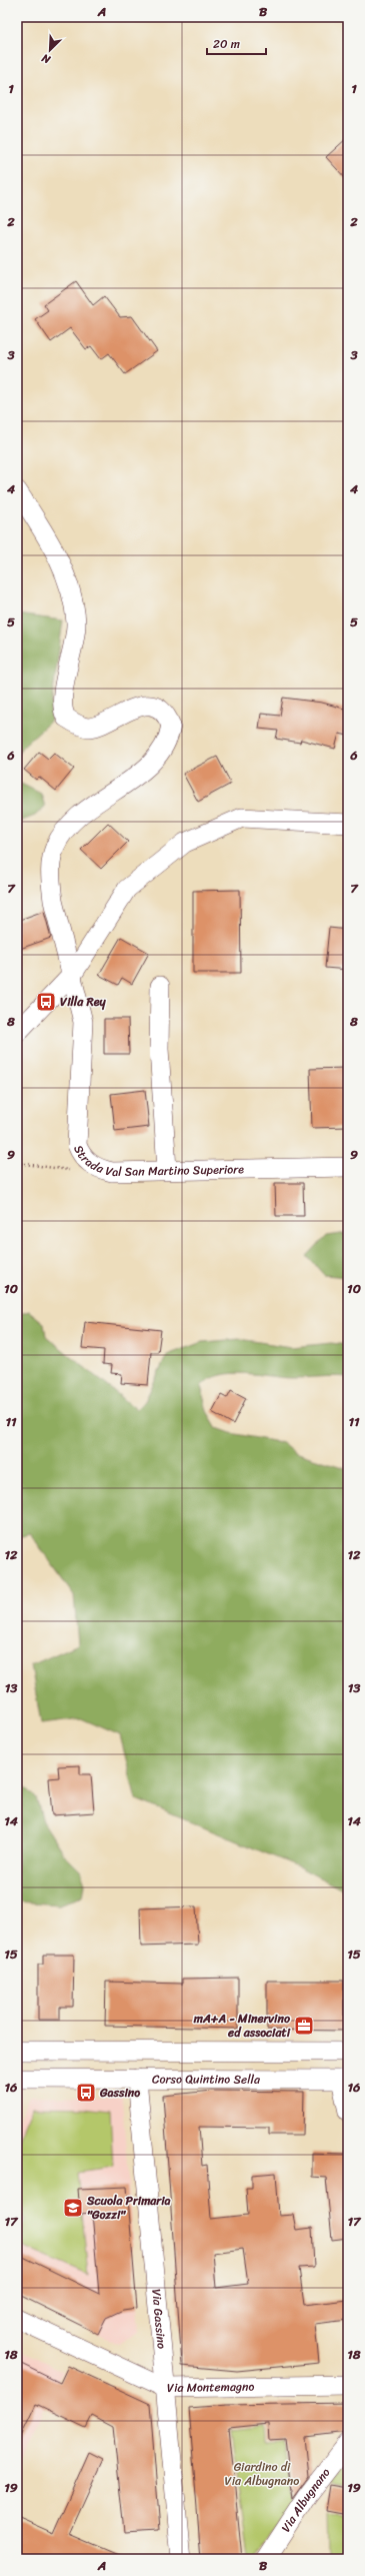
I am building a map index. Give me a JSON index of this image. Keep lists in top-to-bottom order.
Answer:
{
  "streets": {
    "street": [
      "Strada Val San Martino Superiore",
      "Corso Quintino Sella",
      "Via Gassino",
      "Via Montemagno",
      "Via Albugnano"
    ]
  },
  "crossings": [
    ["Corso Quintino Sella", "Via Gassino"],
    ["Via Gassino", "Via Montemagno"]
  ],
  "parks": ["Giardino di Via Albugnano"],
  "places": {
    "bus stop": ["Villa Rey", "Gassino"],
    "office": ["mA+A - Minervino ed associati"],
    "school or university": ["Scuola Primaria \"Gozzi\""]
  },
  "scale_bar": "20 m",
  "north": "bottom left",
  "grid": {
    "columns": ["A", "B"],
    "rows": [
      "1",
      "2",
      "3",
      "4",
      "5",
      "6",
      "7",
      "8",
      "9",
      "10",
      "11",
      "12",
      "13",
      "14",
      "15",
      "16",
      "17",
      "18",
      "19"
    ]
  }
}
